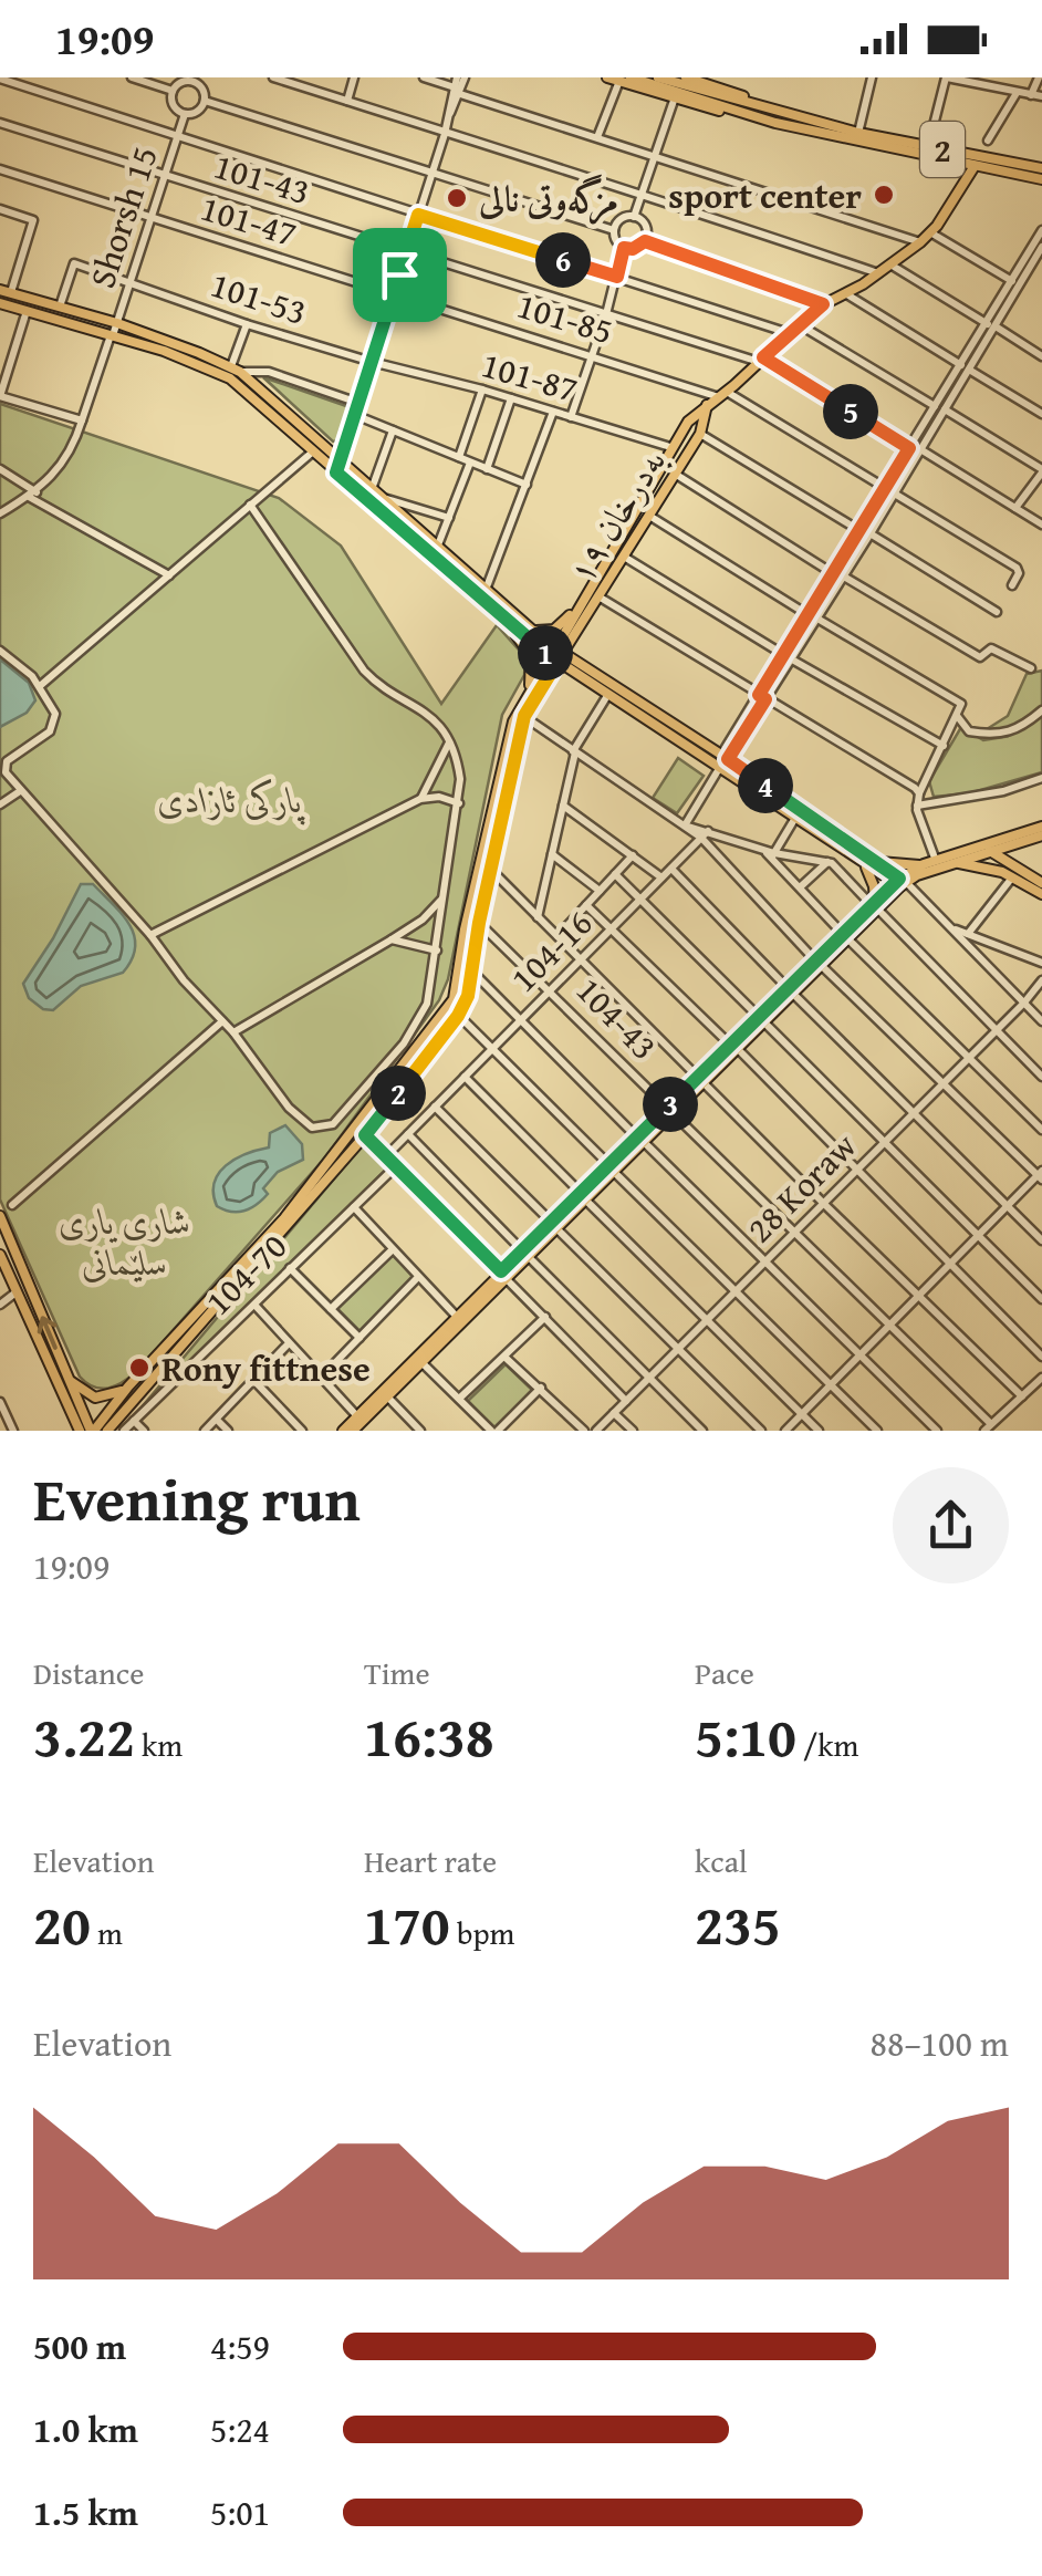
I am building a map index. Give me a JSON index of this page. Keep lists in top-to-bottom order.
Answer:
{
  "streets": {
    "main road": ["2", "بەدرخان ١٩"],
    "street": [
      "101-43",
      "Shorsh 15",
      "101-47",
      "101-53",
      "101-85",
      "101-87",
      "104-16",
      "104-43",
      "28 Koraw",
      "104-70"
    ]
  },
  "crossings": [
    ["2", "بەدرخان ١٩"],
    ["101-43", "Shorsh 15"],
    ["101-43", "بەدرخان ١٩"],
    ["Shorsh 15", "101-47"],
    ["Shorsh 15", "101-53"],
    ["101-47", "101-85"],
    ["101-53", "101-87"],
    ["101-85", "بەدرخان ١٩"],
    ["101-87", "بەدرخان ١٩"],
    ["104-16", "104-43"],
    ["104-43", "28 Koraw"]
  ],
  "parks": ["پارکی ئازادی", "شاری یاری سلێمانی"],
  "places": ["sport center", "مزگەوتی نالی", "Rony fittnese"],
  "page": {
    "status": "19:09",
    "pins": [
      "6",
      "5",
      "1",
      "4",
      "2",
      "3"
    ],
    "heading": ["Evening run", "19:09"],
    "stats": [
      ["Distance", "3.22 km"],
      ["Time", "16:38"],
      ["Pace", "5:10 /km"],
      ["Elevation", "20 m"],
      ["Heart rate", "170 bpm"],
      ["kcal", "235"]
    ],
    "chart": ["Elevation", "88–100 m"],
    "list": [
      {
        "name": "500 m",
        "note": "4:59"
      },
      {
        "name": "1.0 km",
        "note": "5:24"
      },
      {
        "name": "1.5 km",
        "note": "5:01"
      }
    ]
  }
}
